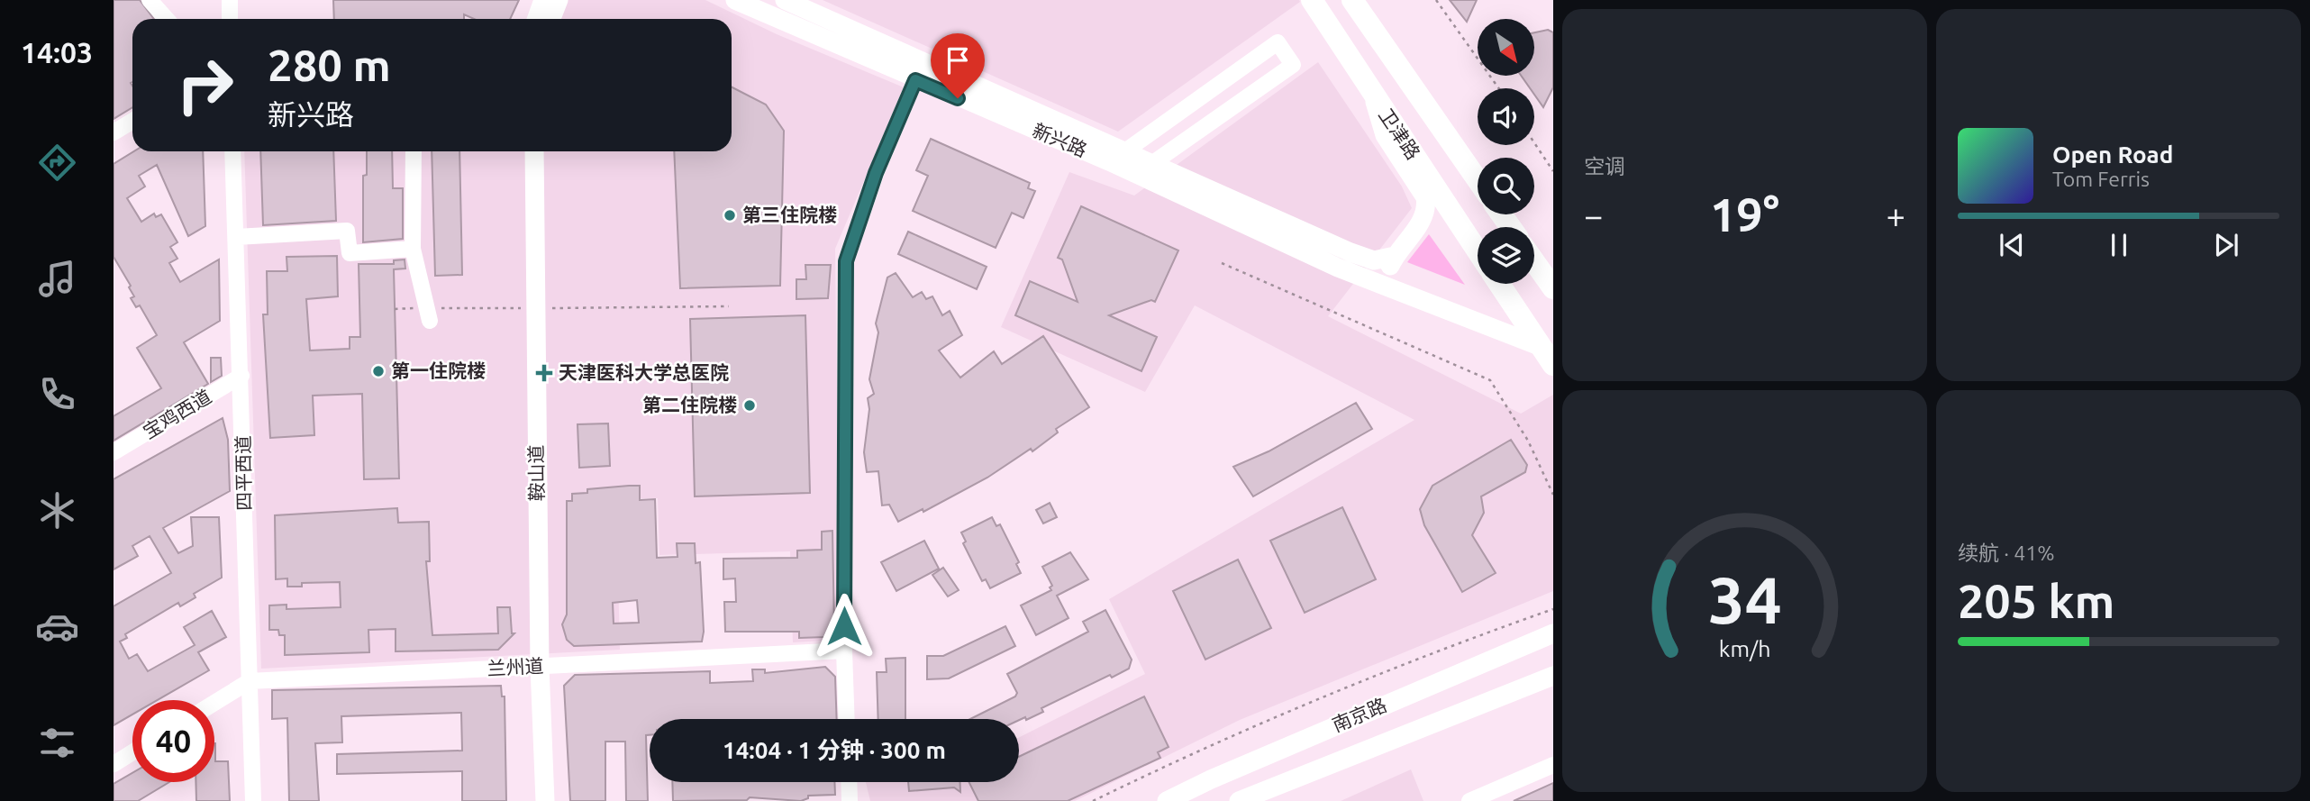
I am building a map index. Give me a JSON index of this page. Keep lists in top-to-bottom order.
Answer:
{
  "streets": {
    "highway": ["卫津路"],
    "main road": ["新兴路", "鞍山道", "南京路"],
    "street": ["宝鸡西道", "四平西道", "兰州道"]
  },
  "crossings": [
    ["宝鸡西道", "四平西道"],
    ["四平西道", "兰州道"],
    ["鞍山道", "兰州道"]
  ],
  "places": {
    "other": ["第三住院楼", "第一住院楼", "第二住院楼"],
    "health": ["天津医科大学总医院"]
  },
  "north": "bottom right",
  "page": {
    "tabs": "14:03",
    "tile": [
      "空调",
      ["续航 · 41%", "205 km"]
    ],
    "turn": ["280 m", "新兴路"],
    "song": ["Open Road", "Tom Ferris"],
    "heat": ["−", "19°", "+"],
    "limit": "40",
    "trip": "14:04 · 1 分钟 · 300 m",
    "gauge": ["34", "km/h"]
  }
}
